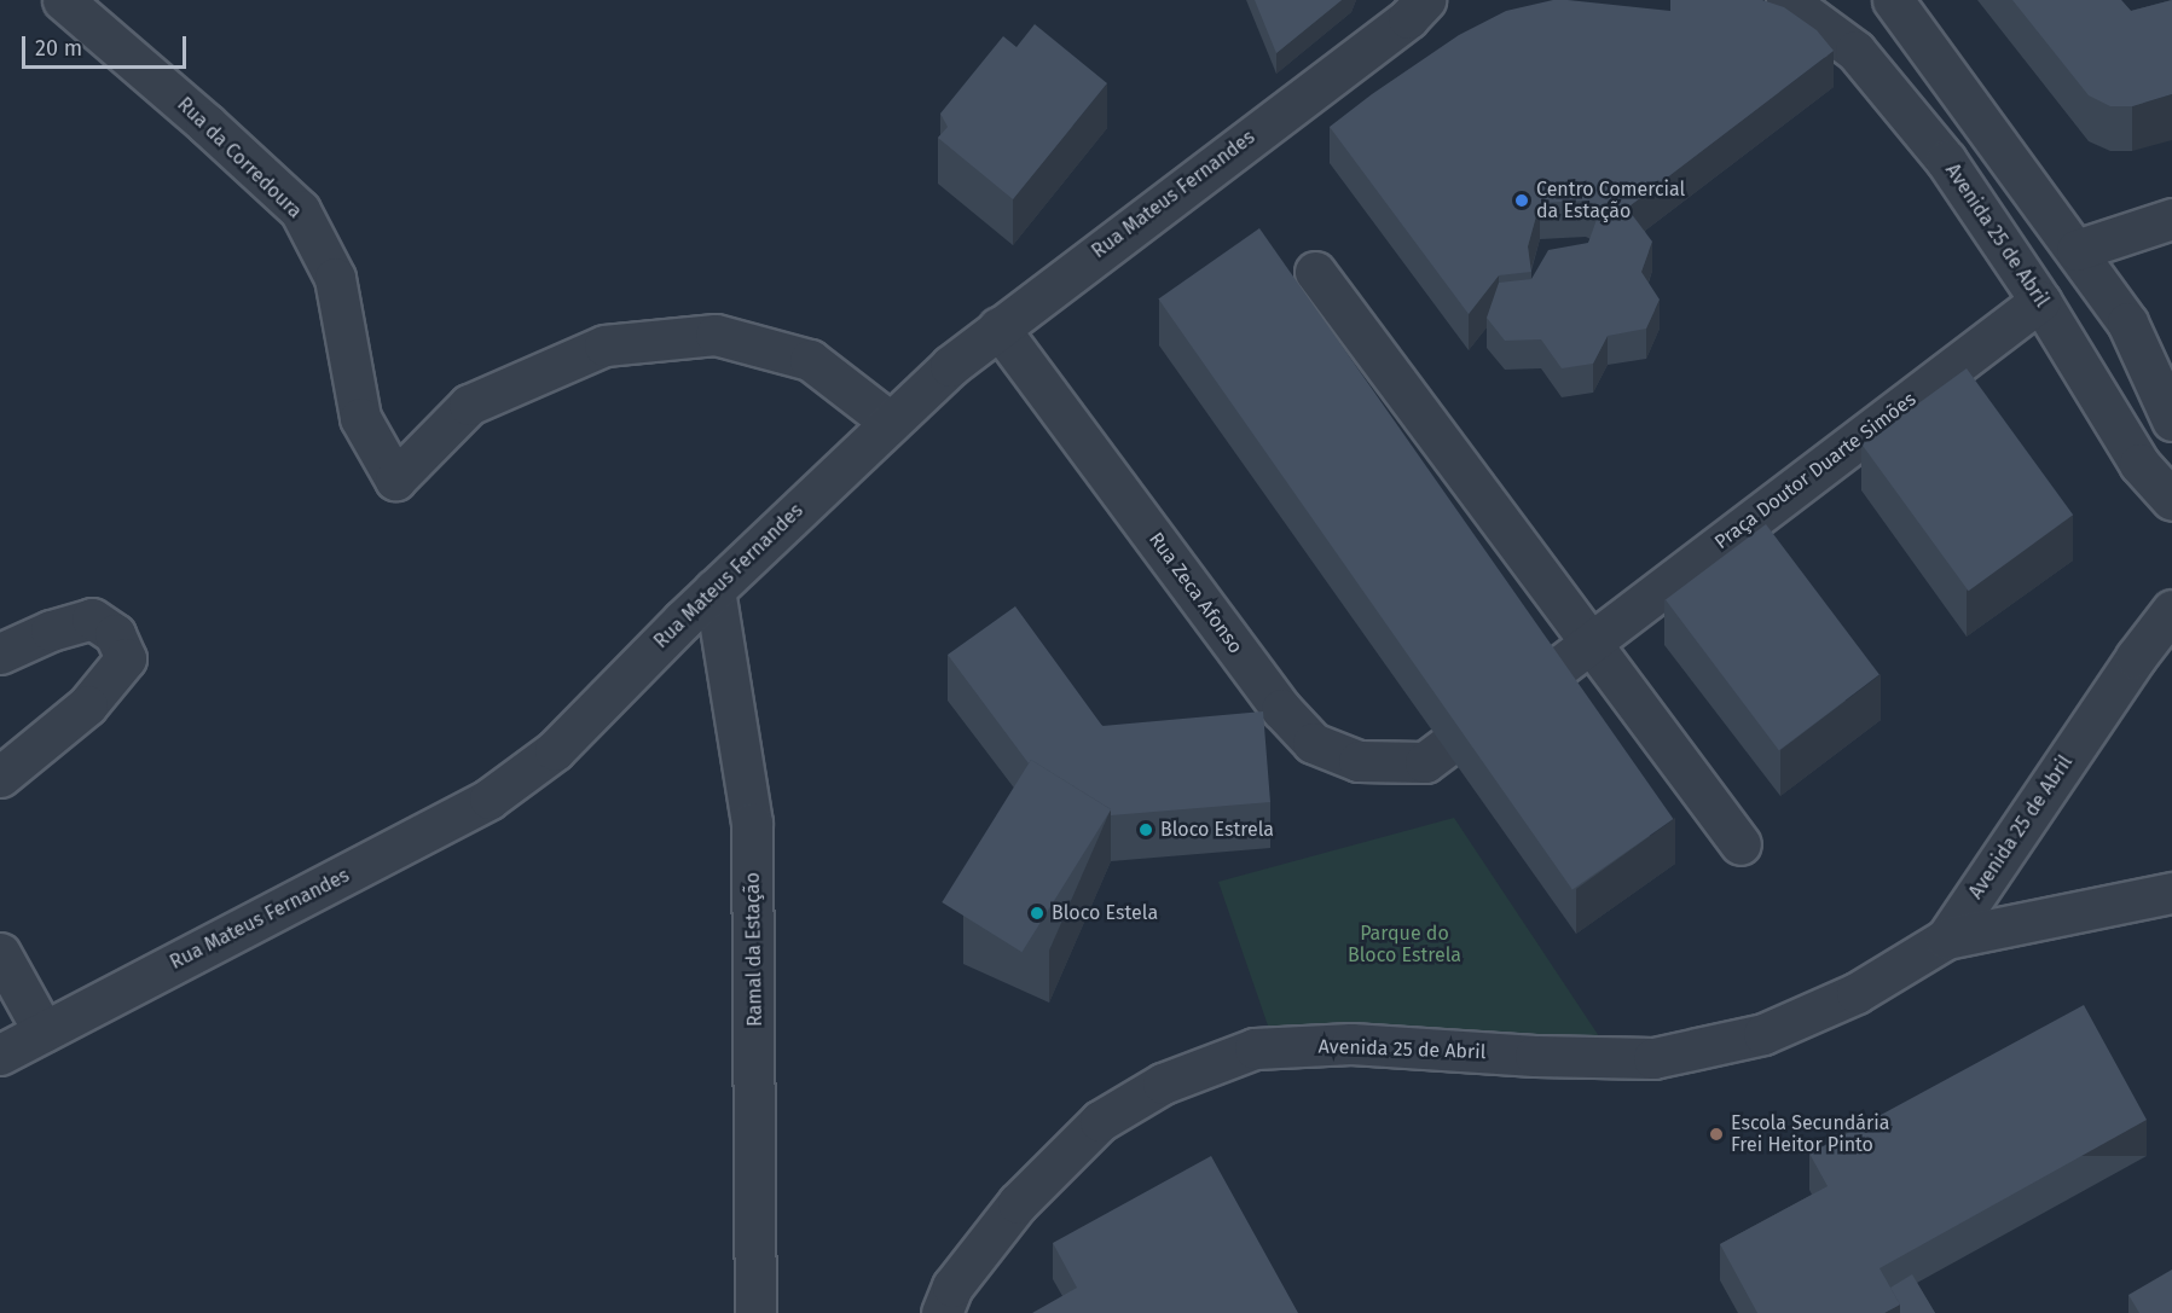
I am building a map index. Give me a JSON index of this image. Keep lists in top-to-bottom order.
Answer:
{
  "streets": {
    "street": [
      "Rua da Corredoura",
      "Rua Mateus Fernandes",
      "Avenida 25 de Abril",
      "Praça Doutor Duarte Simões",
      "Rua Zeca Afonso",
      "Ramal da Estação"
    ]
  },
  "crossings": [
    ["Rua da Corredoura", "Rua Mateus Fernandes"],
    ["Rua Mateus Fernandes", "Rua Zeca Afonso"],
    ["Rua Mateus Fernandes", "Ramal da Estação"],
    ["Avenida 25 de Abril", "Praça Doutor Duarte Simões"]
  ],
  "parks": ["Parque do Bloco Estrela"],
  "places": [
    "Centro Comercial da Estação",
    "Bloco Estrela",
    "Bloco Estela",
    "Escola Secundária Frei Heitor Pinto"
  ],
  "scale_bar": "20 m"
}
